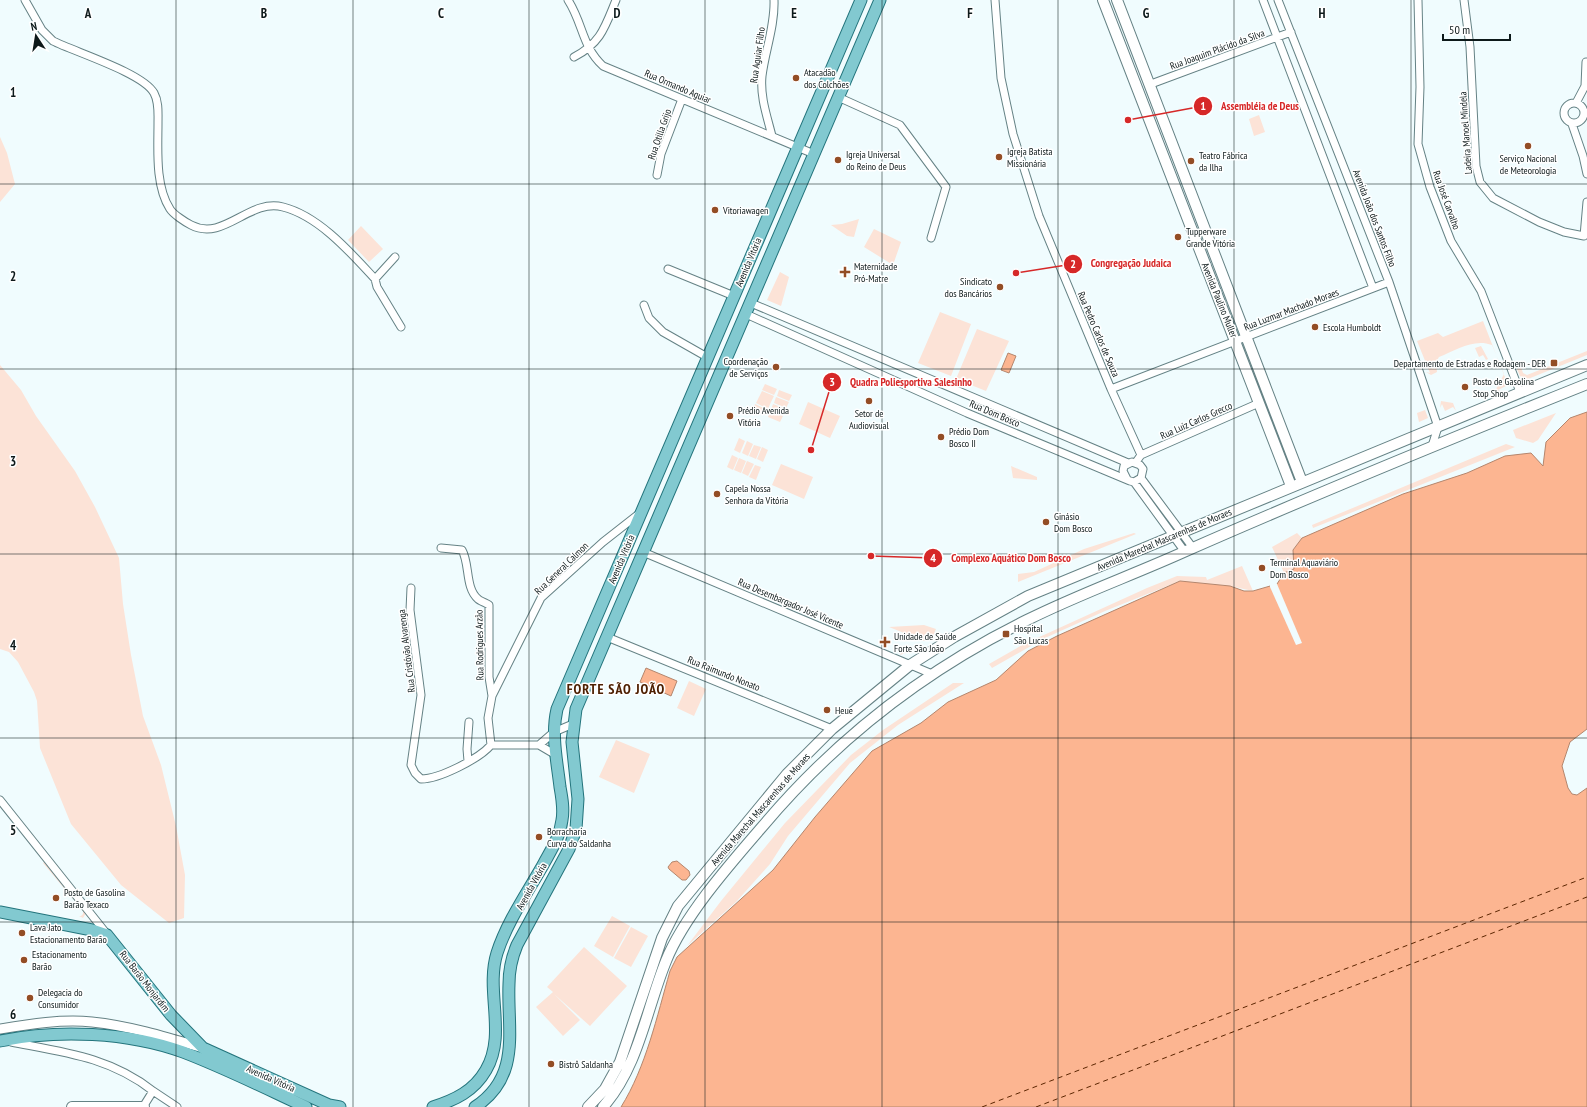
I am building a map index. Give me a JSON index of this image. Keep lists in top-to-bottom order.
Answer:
{
  "streets": {
    "main road": [
      "Avenida Vitória",
      "Avenida Paulino Muller",
      "Avenida Marechal Mascarenhas de Moraes",
      "Rua Barão Monjardim"
    ],
    "street": [
      "Rua Joaquim Plácido da Silva",
      "Rua Aguiar Filho",
      "Rua Ormando Aguiar",
      "Ladeira Manoel Mindela",
      "Rua Otilla Grijo",
      "Rua José Carvalho",
      "Avenida João dos Santos Filho",
      "Rua Luzmar Machado Moraes",
      "Rua Pedro Carlos de Souza",
      "Rua Dom Bosco",
      "Rua Luiz Carlos Grecco",
      "Rua General Calmon",
      "Rua Desembargador José Vicente",
      "Rua Rodrigues Arzão",
      "Rua Cristóvão Alvarenga",
      "Rua Raimundo Nonato"
    ]
  },
  "crossings": [
    ["Rua Joaquim Plácido da Silva", "Avenida João dos Santos Filho"],
    ["Rua Joaquim Plácido da Silva", "Avenida Paulino Muller"],
    ["Rua Aguiar Filho", "Rua Ormando Aguiar"],
    ["Rua Ormando Aguiar", "Rua Otilla Grijo"],
    ["Rua Ormando Aguiar", "Avenida Vitória"],
    ["Rua José Carvalho", "Avenida Marechal Mascarenhas de Moraes"],
    ["Avenida João dos Santos Filho", "Rua Luzmar Machado Moraes"],
    ["Avenida João dos Santos Filho", "Avenida Marechal Mascarenhas de Moraes"],
    ["Avenida Vitória", "Rua Dom Bosco"],
    ["Avenida Vitória", "Rua General Calmon"],
    ["Avenida Vitória", "Rua Desembargador José Vicente"],
    ["Avenida Vitória", "Rua Raimundo Nonato"],
    ["Avenida Vitória", "Rua Barão Monjardim"],
    ["Avenida Paulino Muller", "Rua Luzmar Machado Moraes"],
    ["Avenida Paulino Muller", "Rua Luiz Carlos Grecco"],
    ["Avenida Paulino Muller", "Avenida Marechal Mascarenhas de Moraes"],
    ["Rua Luzmar Machado Moraes", "Rua Pedro Carlos de Souza"],
    ["Rua Pedro Carlos de Souza", "Rua Luiz Carlos Grecco"],
    ["Avenida Marechal Mascarenhas de Moraes", "Rua Desembargador José Vicente"],
    ["Avenida Marechal Mascarenhas de Moraes", "Rua Raimundo Nonato"],
    ["Rua General Calmon", "Rua Rodrigues Arzão"]
  ],
  "districts": ["FORTE SÃO JOÃO"],
  "places": {
    "other": [
      "Atacadão dos Colchões",
      "Assembléia de Deus",
      "Serviço Nacional de Meteorologia",
      "Igreja Batista Missionária",
      "Igreja Universal do Reino de Deus",
      "Teatro Fábrica da Ilha",
      "Vitoriawagen",
      "Tupperware Grande Vitória",
      "Congregação Judaica",
      "Sindicato dos Bancários",
      "Escola Humboldt",
      "Coordenação de Serviços",
      "Posto de Gasolina Stop Shop",
      "Setor de Audiovisual",
      "Prédio Avenida Vitória",
      "Prédio Dom Bosco II",
      "Quadra Poliesportiva Salesinho",
      "Capela Nossa Senhora da Vitória",
      "Ginásio Dom Bosco",
      "Complexo Aquático Dom Bosco",
      "Terminal Aquaviário Dom Bosco",
      "Heue",
      "Borracharia Curva do Saldanha",
      "Posto de Gasolina Barão Texaco",
      "Lava Jato Estacionamento Barão",
      "Estacionamento Barão",
      "Delegacia do Consumidor",
      "Bistrô Saldanha"
    ],
    "health": ["Maternidade Pró-Matre", "Unidade de Saúde Forte São João"],
    "transit": ["Departamento de Estradas e Rodagem - DER", "Hospital São Lucas"]
  },
  "scale_bar": "50 m",
  "north": "top",
  "grid": {
    "columns": [
      "A",
      "B",
      "C",
      "D",
      "E",
      "F",
      "G",
      "H"
    ],
    "rows": [
      "1",
      "2",
      "3",
      "4",
      "5",
      "6"
    ]
  }
}
